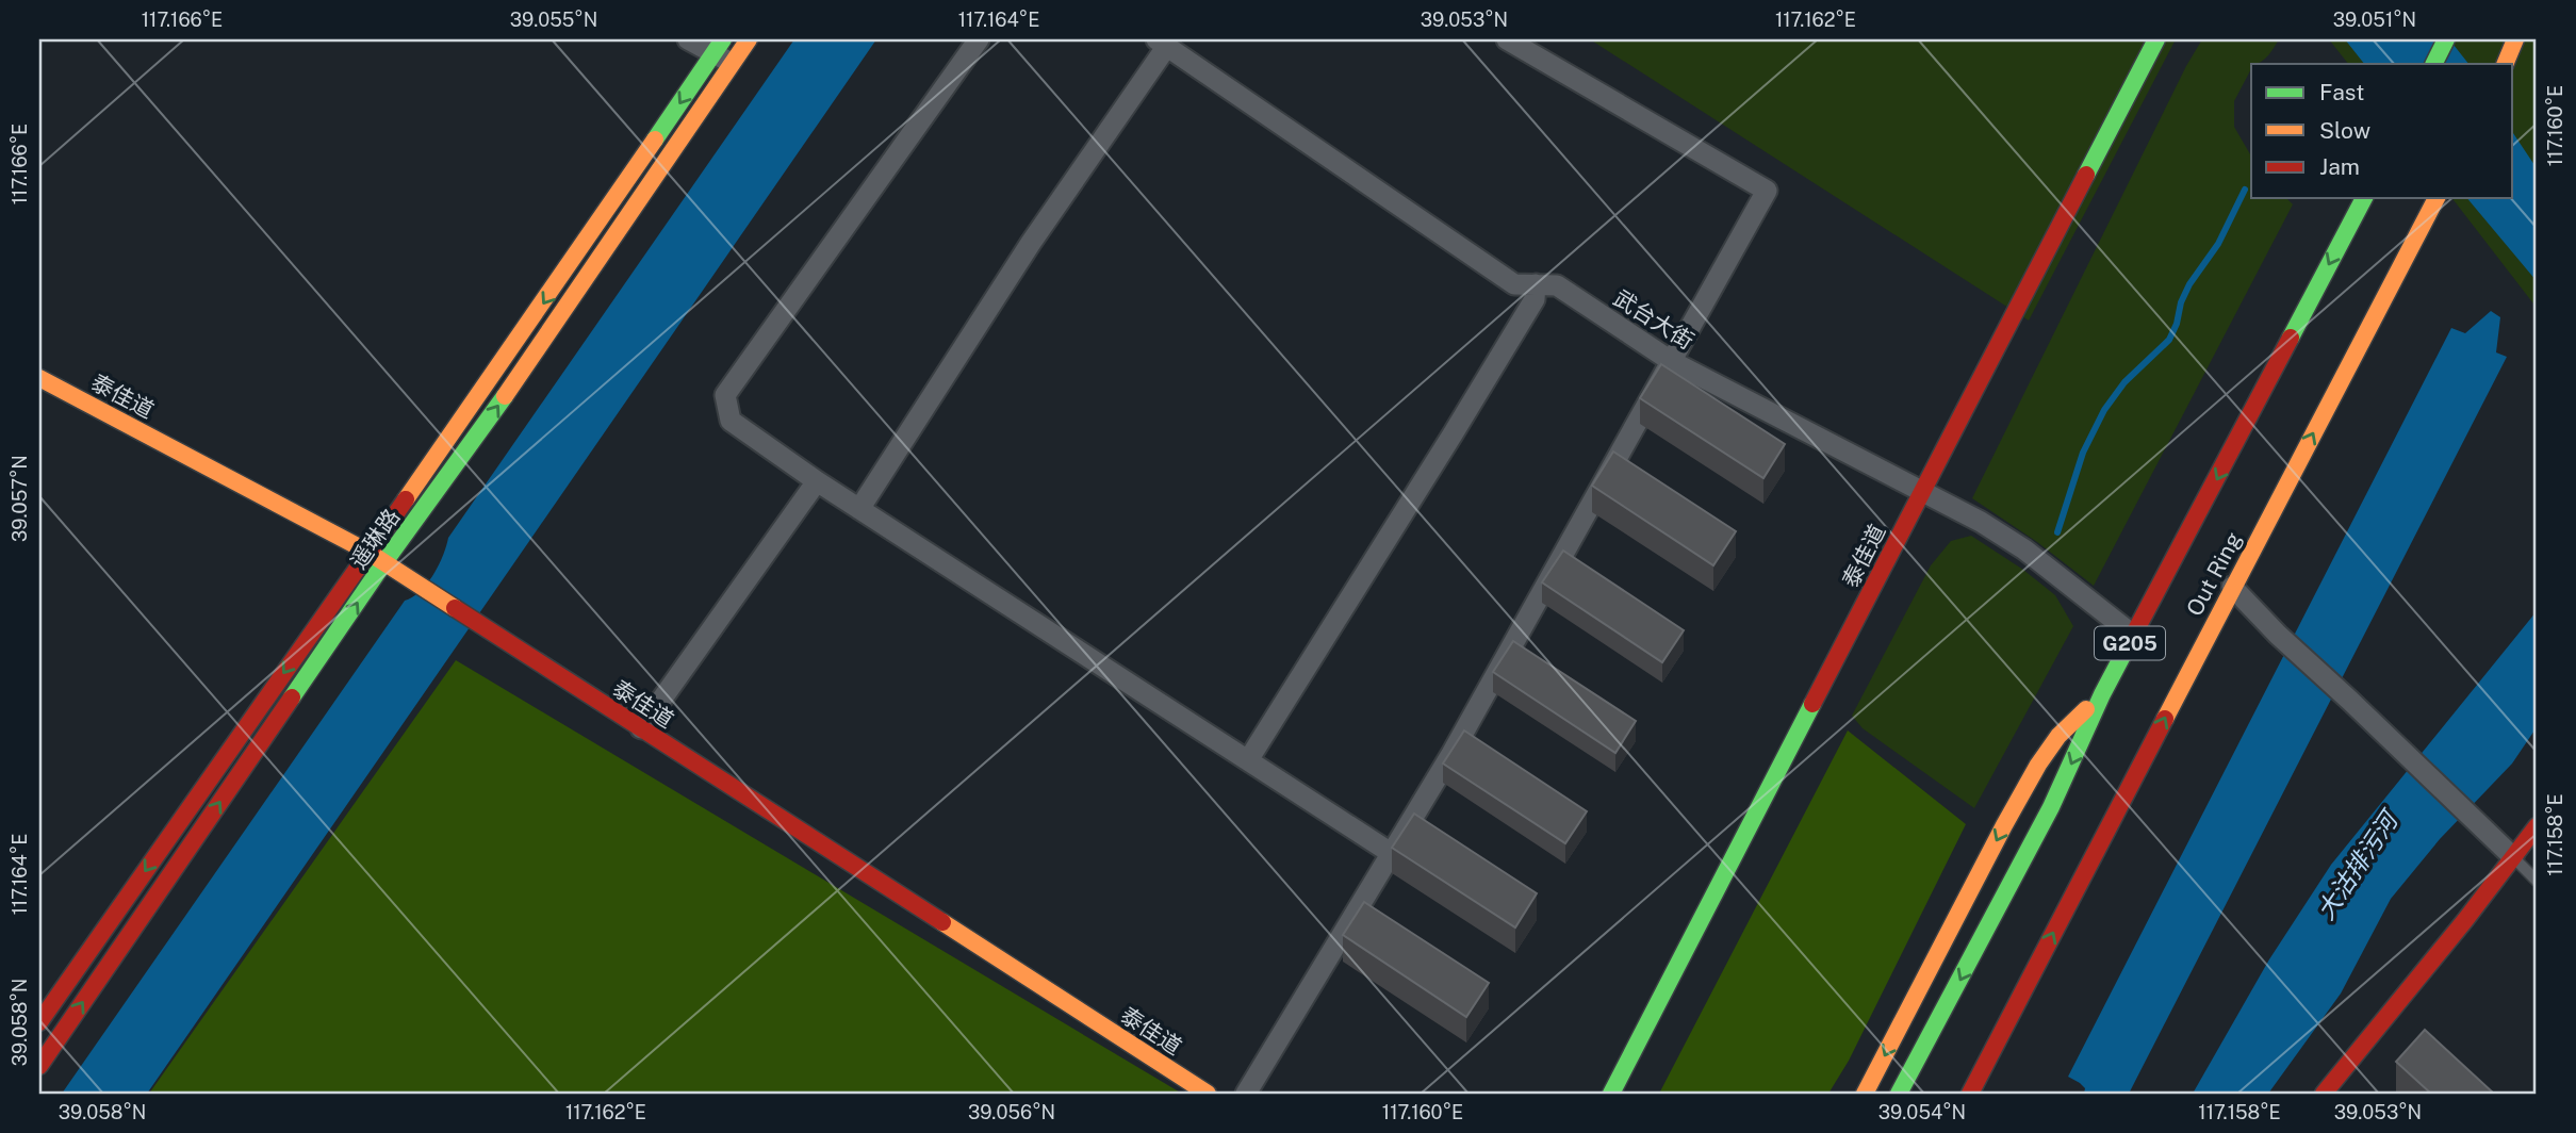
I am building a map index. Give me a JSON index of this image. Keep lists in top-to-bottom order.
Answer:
{
  "streets": {
    "main road": [
      "泰佳道",
      "遥琳路",
      "Out Ring",
      "G205"
    ],
    "street": ["武台大街"]
  },
  "crossings": [
    ["武台大街", "泰佳道"],
    ["武台大街", "Out Ring"],
    ["泰佳道", "遥琳路"]
  ],
  "water": ["大沽排污河"],
  "legend": ["Fast", "Slow", "Jam"],
  "coordinates": [
    "117.166°E",
    "39.055°N",
    "117.164°E",
    "39.053°N",
    "117.162°E",
    "39.051°N",
    "117.160°E",
    "39.057°N",
    "117.158°E",
    "39.058°N",
    "39.056°N",
    "39.054°N"
  ]
}
